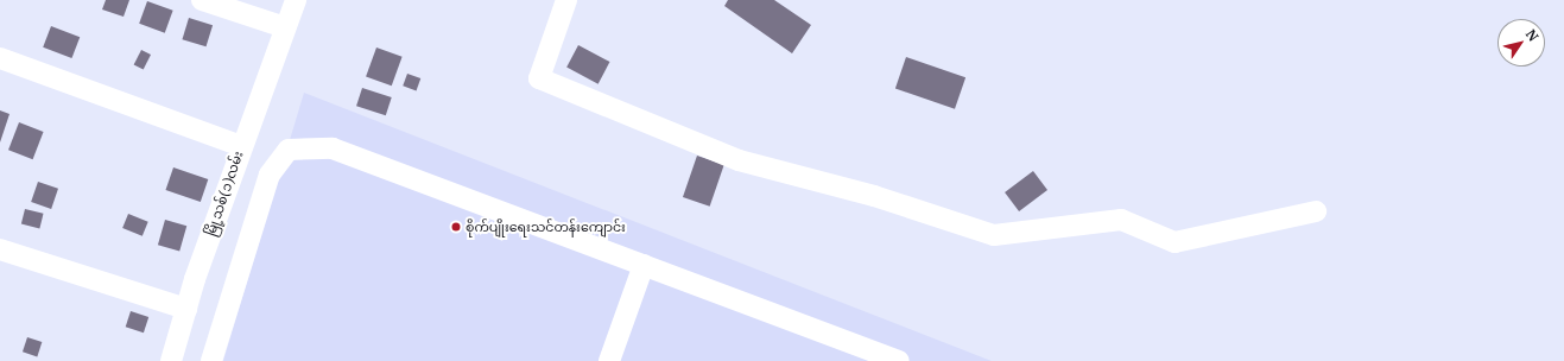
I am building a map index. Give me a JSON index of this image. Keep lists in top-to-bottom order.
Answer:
{
  "streets": {
    "street": ["မြို့သစ်(၁)လမ်း"]
  },
  "places": ["စိုက်ပျိုးရေးသင်တန်းကျောင်း"],
  "north": "top right"
}
